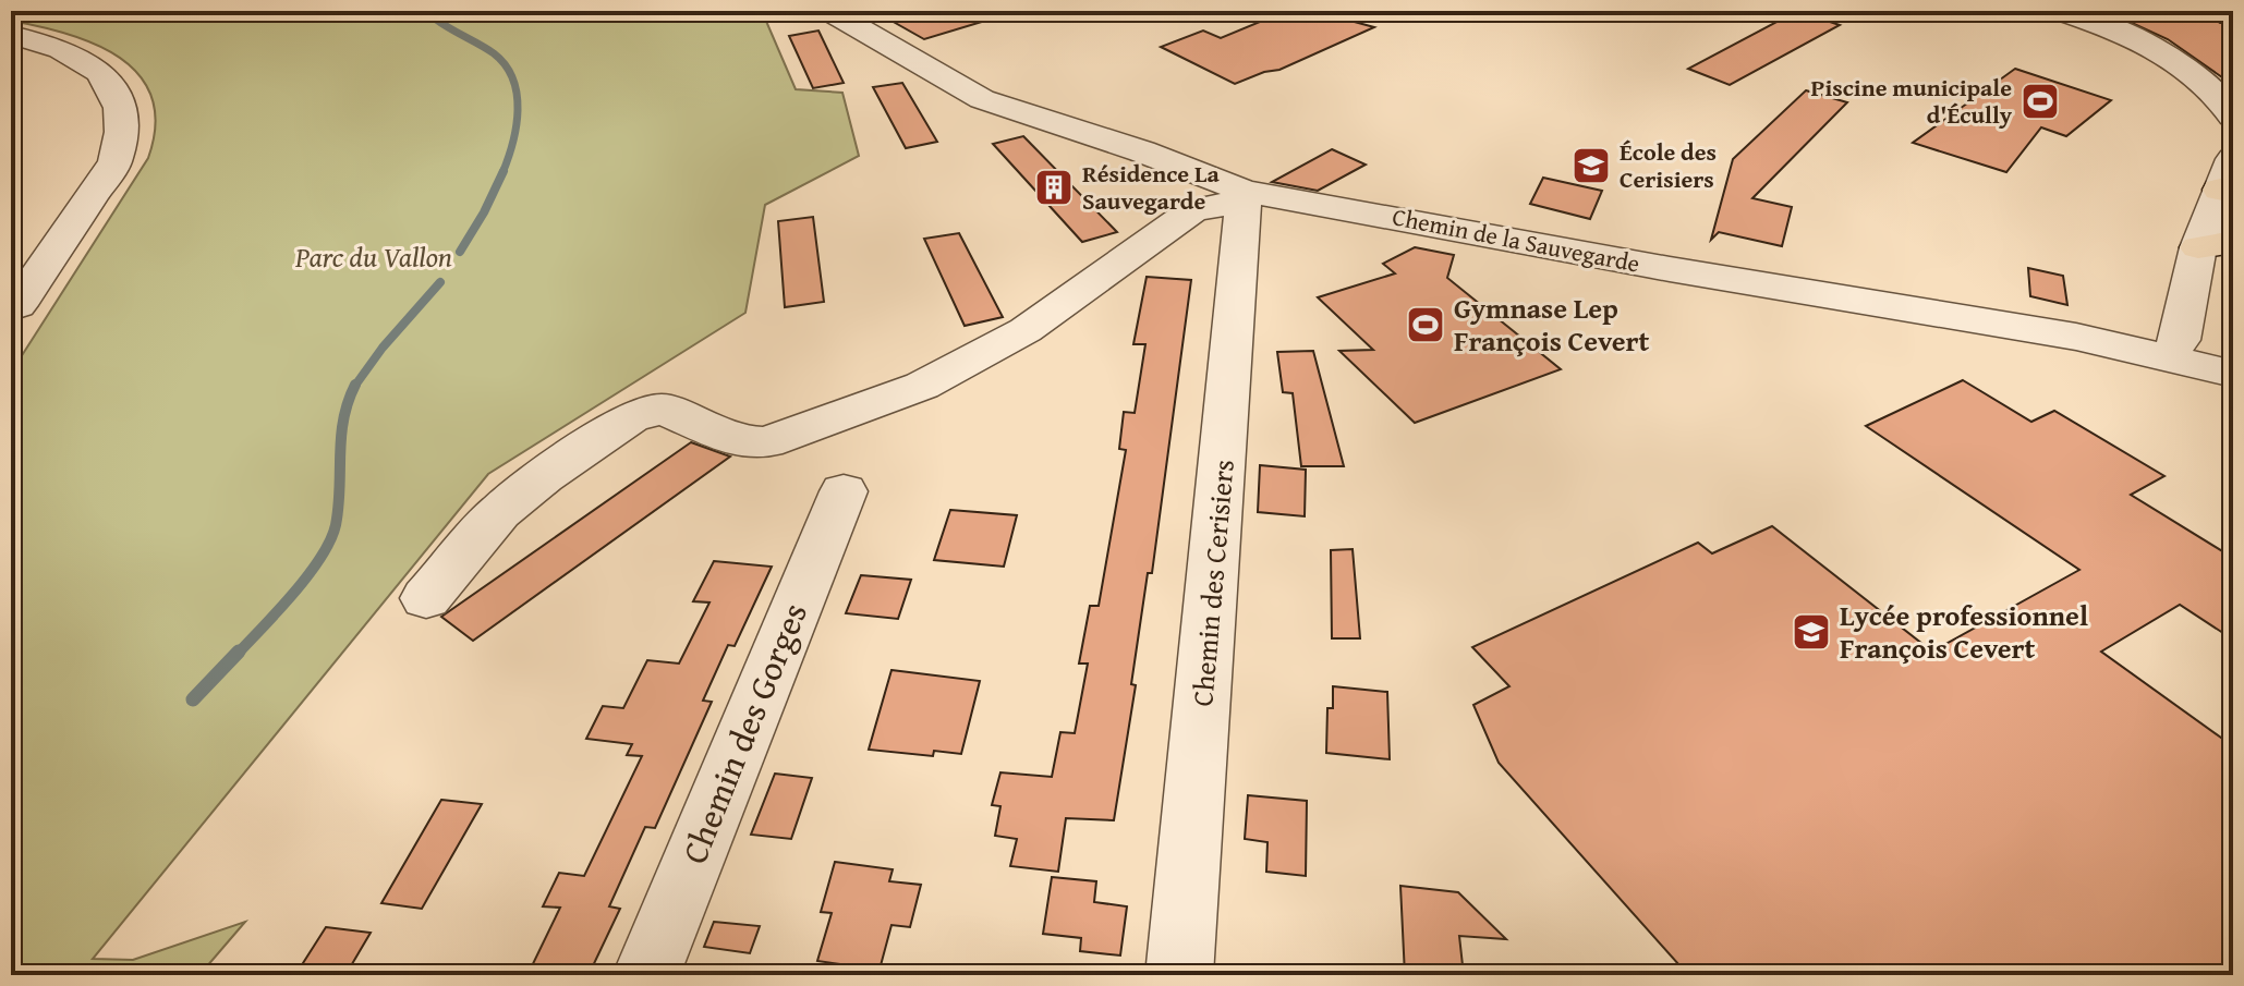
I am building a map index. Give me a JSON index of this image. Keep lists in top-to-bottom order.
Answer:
{
  "streets": {
    "street": ["Chemin de la Sauvegarde", "Chemin des Cerisiers", "Chemin des Gorges"]
  },
  "crossings": [
    ["Chemin de la Sauvegarde", "Chemin des Cerisiers"]
  ],
  "parks": ["Parc du Vallon"],
  "places": {
    "sports": ["Piscine municipale d'Écully", "Gymnase Lep François Cevert"],
    "school or university": ["École des Cerisiers", "Lycée professionnel François Cevert"],
    "building": ["Résidence La Sauvegarde"]
  }
}
